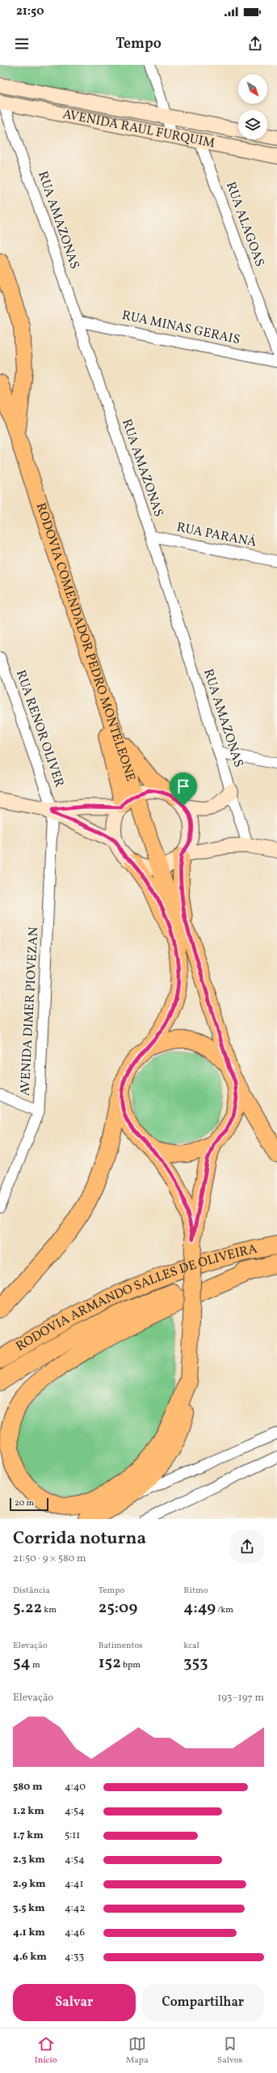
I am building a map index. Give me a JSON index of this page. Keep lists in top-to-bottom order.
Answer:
{
  "streets": {
    "highway": ["RODOVIA ARMANDO SALLES DE OLIVEIRA"],
    "main road": ["RODOVIA COMENDADOR PEDRO MONTELEONE"],
    "street": [
      "AVENIDA RAUL FURQUIM",
      "RUA AMAZONAS",
      "RUA ALAGOAS",
      "RUA MINAS GERAIS",
      "RUA PARANÁ",
      "RUA RENOR OLIVER",
      "AVENIDA DIMER PIOVEZAN"
    ]
  },
  "crossings": [
    ["AVENIDA RAUL FURQUIM", "RUA AMAZONAS"],
    ["AVENIDA RAUL FURQUIM", "RUA ALAGOAS"],
    ["RUA AMAZONAS", "RUA MINAS GERAIS"],
    ["RUA AMAZONAS", "RUA PARANÁ"],
    ["RUA RENOR OLIVER", "AVENIDA DIMER PIOVEZAN"]
  ],
  "scale_bar": "20 m",
  "north": "bottom right",
  "page": {
    "status": "21:50",
    "header": "Tempo",
    "scale": "20 m",
    "heading": ["Corrida noturna", "21:50 · 9 × 580 m"],
    "stats": [
      ["Distância", "5.22 km"],
      ["Tempo", "25:09"],
      ["Ritmo", "4:49 /km"],
      ["Elevação", "54 m"],
      ["Batimentos", "152 bpm"],
      ["kcal", "353"]
    ],
    "chart": ["Elevação", "193–197 m"],
    "list": [
      {
        "name": "580 m",
        "note": "4:40"
      },
      {
        "name": "1.2 km",
        "note": "4:54"
      },
      {
        "name": "1.7 km",
        "note": "5:11"
      },
      {
        "name": "2.3 km",
        "note": "4:54"
      },
      {
        "name": "2.9 km",
        "note": "4:41"
      },
      {
        "name": "3.5 km",
        "note": "4:42"
      },
      {
        "name": "4.1 km",
        "note": "4:46"
      },
      {
        "name": "4.6 km",
        "note": "4:33"
      }
    ],
    "buttons": ["Salvar", "Compartilhar"],
    "tabs": ["Início", "Mapa", "Salvos"]
  }
}
